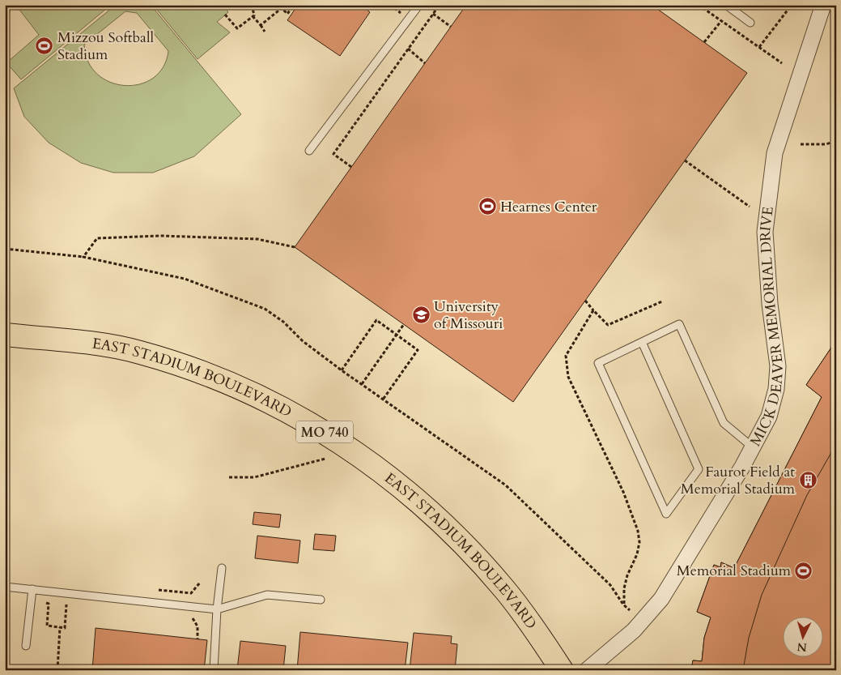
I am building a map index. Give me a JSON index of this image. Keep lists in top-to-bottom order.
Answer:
{
  "streets": {
    "main road": ["EAST STADIUM BOULEVARD", "MO 740"],
    "street": ["MICK DEAVER MEMORIAL DRIVE"]
  },
  "places": {
    "sports": ["Mizzou Softball Stadium", "Hearnes Center", "Memorial Stadium"],
    "school or university": ["University of Missouri"],
    "building": ["Faurot Field at Memorial Stadium"]
  },
  "north": "bottom"
}
